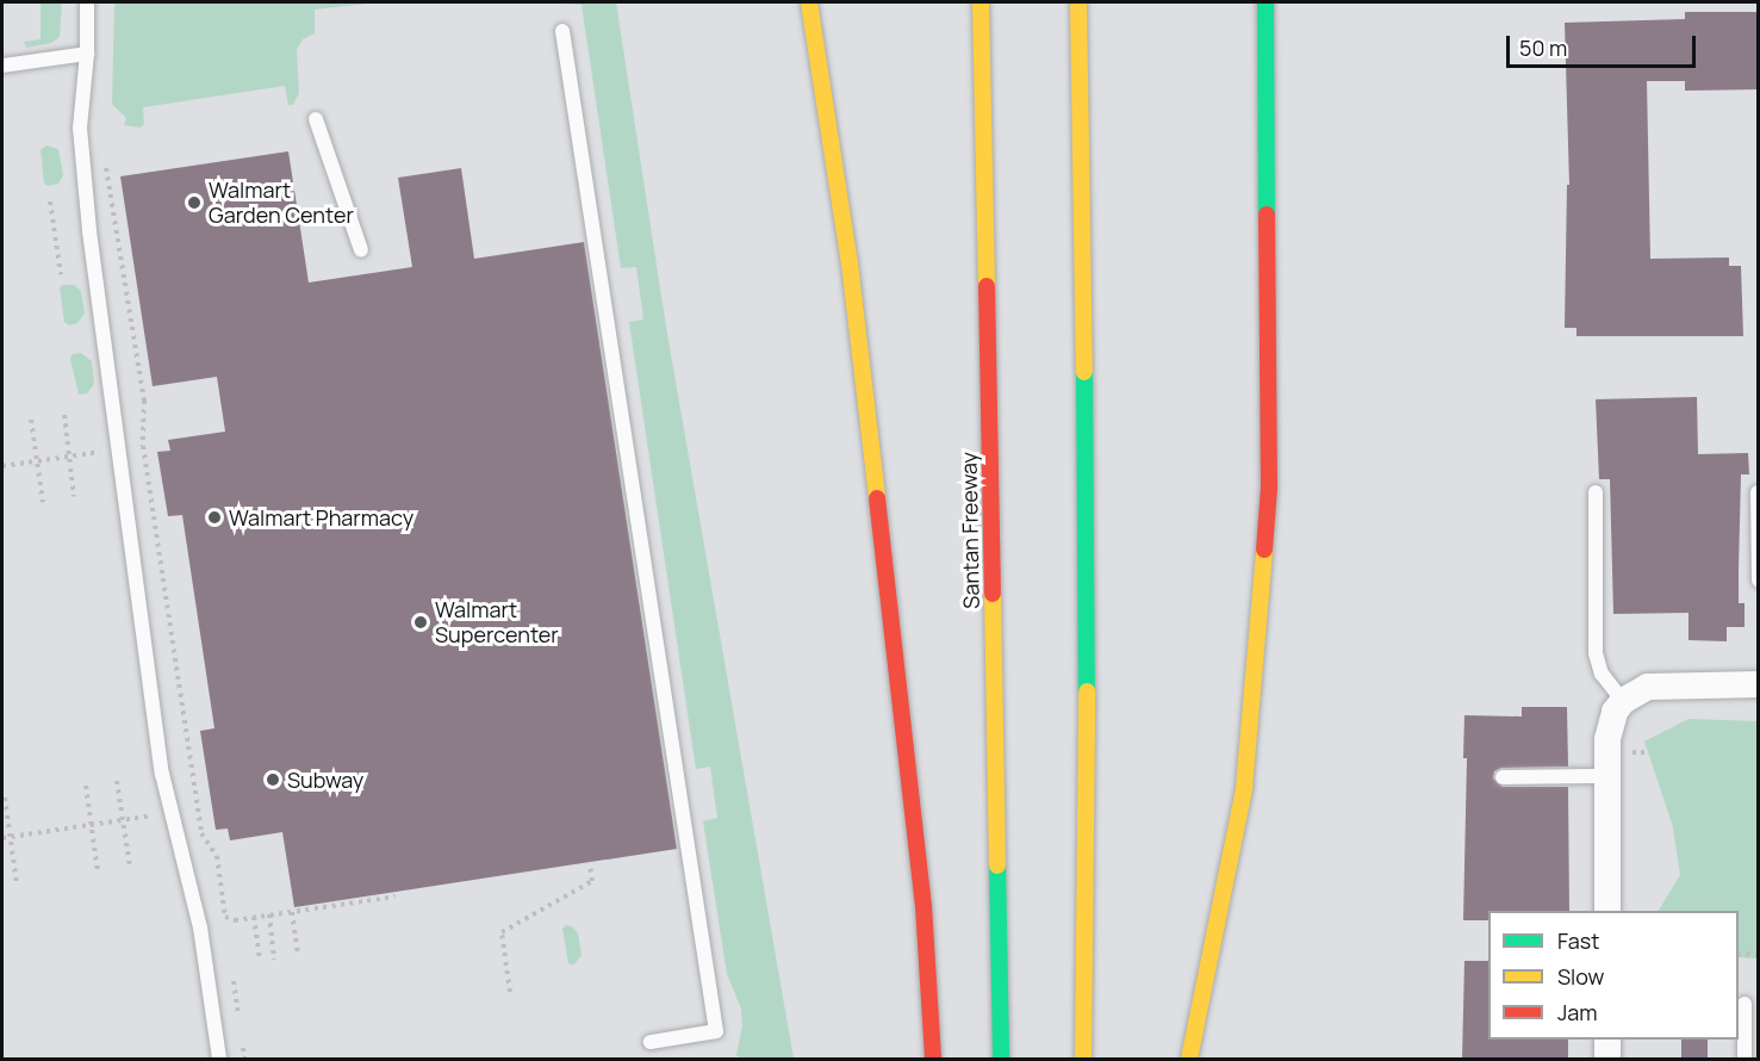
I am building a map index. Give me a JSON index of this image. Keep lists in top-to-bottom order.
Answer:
{
  "streets": {
    "highway": ["Santan Freeway"]
  },
  "places": [
    "Walmart Garden Center",
    "Walmart Pharmacy",
    "Walmart Supercenter",
    "Subway"
  ],
  "legend": ["Fast", "Slow", "Jam"],
  "scale_bar": "50 m"
}
